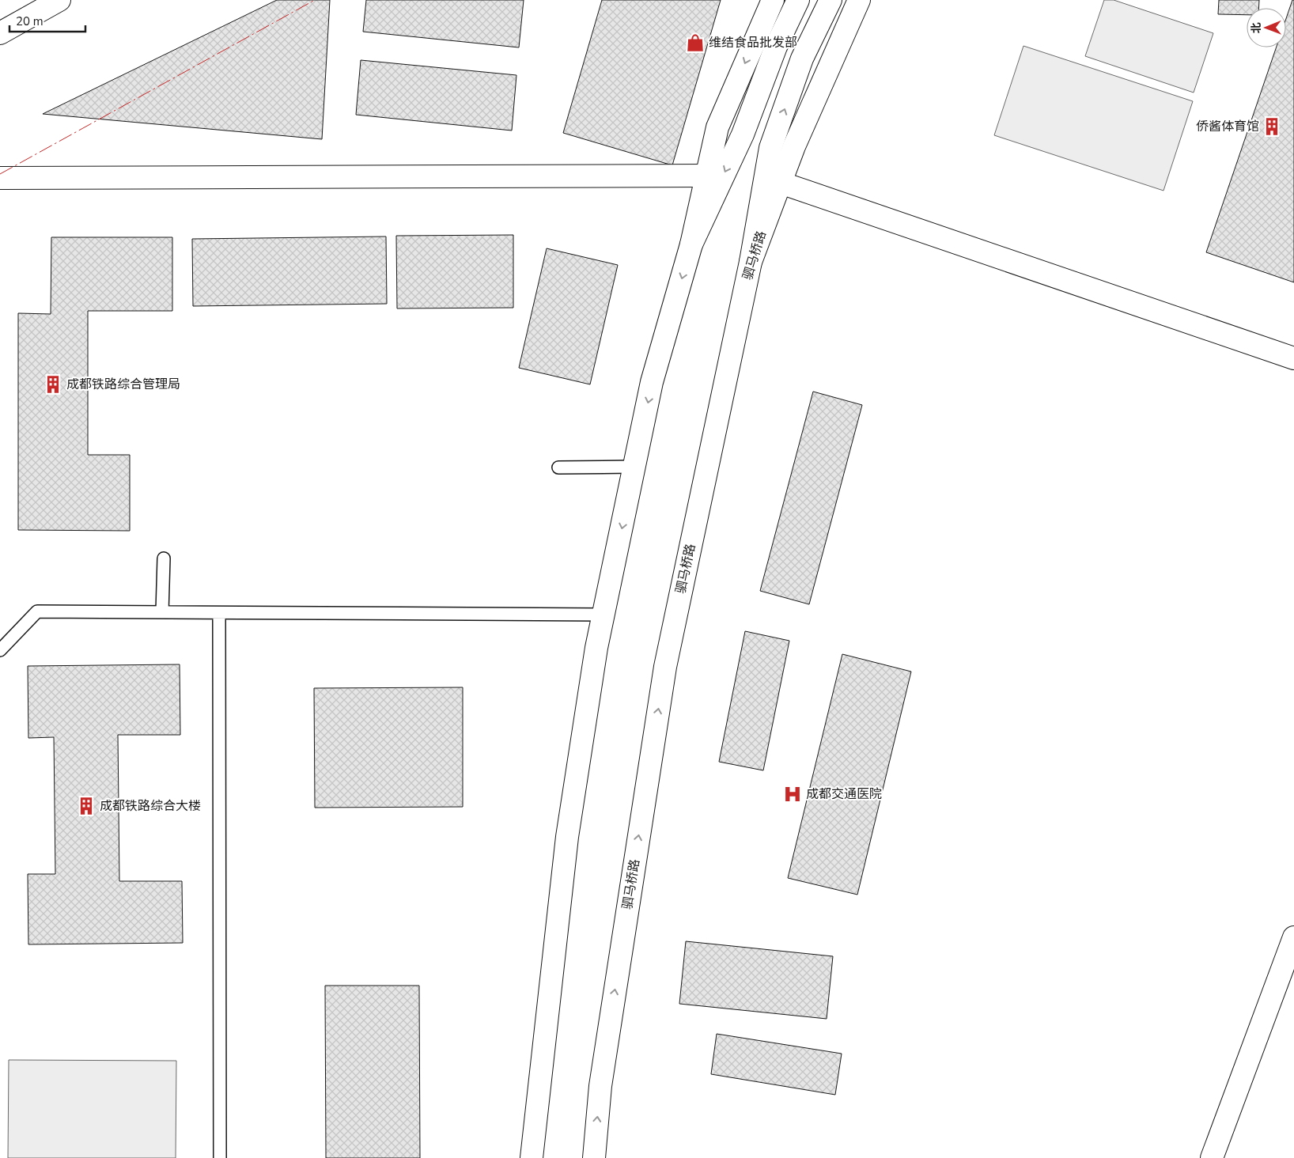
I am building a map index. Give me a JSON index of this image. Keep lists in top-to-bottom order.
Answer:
{
  "streets": {
    "main road": ["驷马桥路"]
  },
  "places": {
    "shop": ["维结食品批发部"],
    "building": ["侨酱体育馆", "成都铁路综合管理局", "成都铁路综合大楼"],
    "hospital": ["成都交通医院"]
  },
  "scale_bar": "20 m",
  "north": "left"
}
